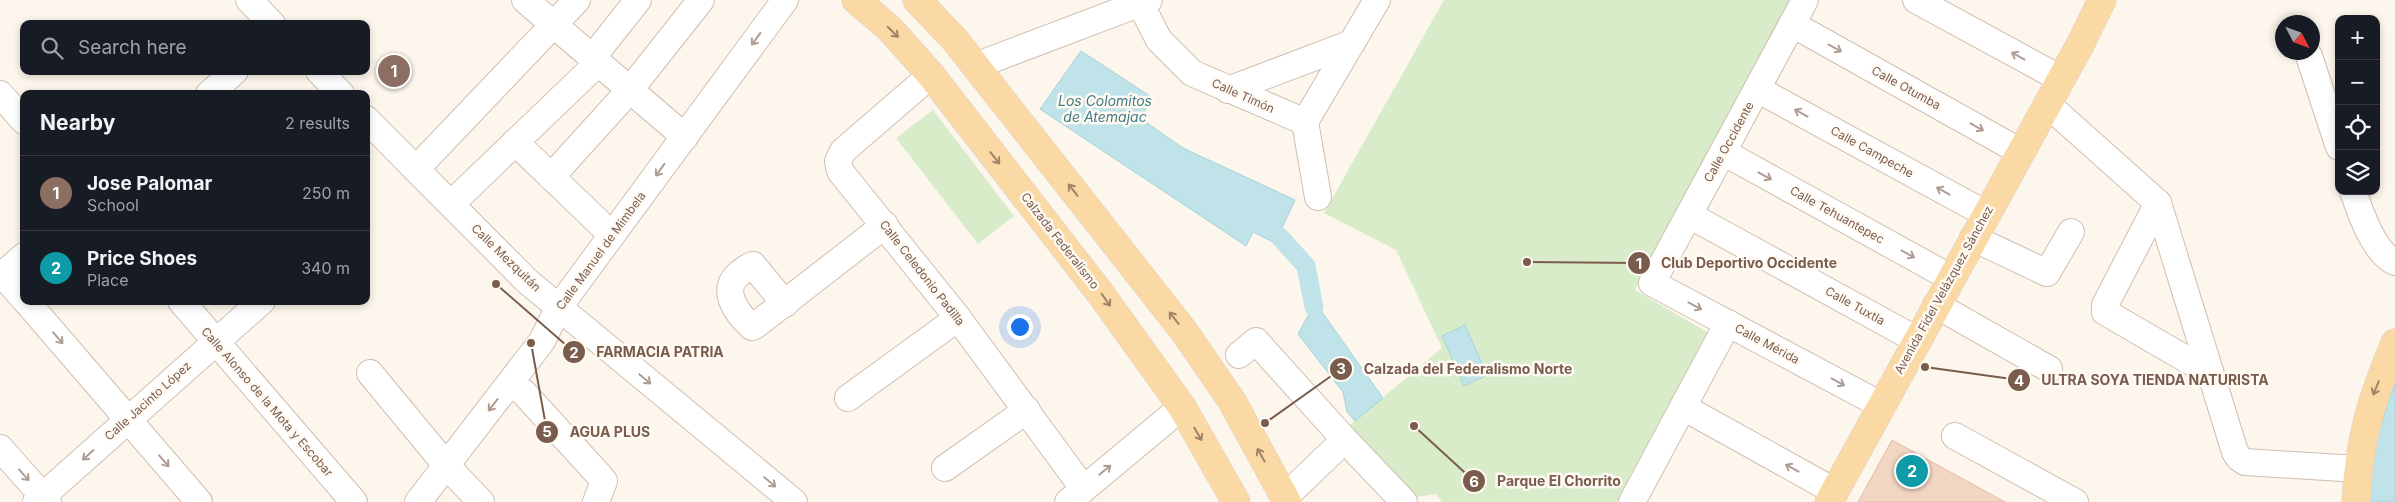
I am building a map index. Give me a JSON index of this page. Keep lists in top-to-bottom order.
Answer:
{
  "streets": {
    "main road": ["Calzada Federalismo", "Avenida Fidel Velázquez Sánchez"],
    "street": [
      "Calle Otumba",
      "Calle Timón",
      "Calle Occidente",
      "Calle Campeche",
      "Calle Tehuantepec",
      "Calle Manuel de Mimbela",
      "Calle Mezquitán",
      "Calle Celedonio Padilla",
      "Calle Tuxtla",
      "Calle Mérida",
      "Calle Jacinto López",
      "Calle Alonso de la Mota y Escobar"
    ]
  },
  "crossings": [
    ["Calle Otumba", "Calle Occidente"],
    ["Calle Otumba", "Avenida Fidel Velázquez Sánchez"],
    ["Calle Occidente", "Calle Campeche"],
    ["Calle Occidente", "Calle Tehuantepec"],
    ["Calle Occidente", "Calle Tuxtla"],
    ["Calle Occidente", "Calle Mérida"],
    ["Calle Campeche", "Avenida Fidel Velázquez Sánchez"],
    ["Calle Tehuantepec", "Avenida Fidel Velázquez Sánchez"],
    ["Calzada Federalismo", "Calle Celedonio Padilla"],
    ["Calle Manuel de Mimbela", "Calle Mezquitán"],
    ["Avenida Fidel Velázquez Sánchez", "Calle Tuxtla"],
    ["Avenida Fidel Velázquez Sánchez", "Calle Mérida"],
    ["Calle Jacinto López", "Calle Alonso de la Mota y Escobar"]
  ],
  "one_way": ["Calle Mezquitán", "Calle Jacinto López"],
  "water": ["Los Colomitos de Atemajac"],
  "places": [
    "Club Deportivo Occidente",
    "FARMACIA PATRIA",
    "AGUA PLUS",
    "ULTRA SOYA TIENDA NATURISTA",
    "Calzada del Federalismo Norte",
    "Parque El Chorrito"
  ],
  "north": "bottom right",
  "page": {
    "map_buttons": ["+", "−"],
    "search": "Search here",
    "pins": ["1", "2"],
    "heading": ["Nearby", "2 results"],
    "list": [
      {
        "mark": "1",
        "name": "Jose Palomar",
        "note": "School",
        "value": "250 m"
      },
      {
        "mark": "2",
        "name": "Price Shoes",
        "note": "Place",
        "value": "340 m"
      }
    ]
  }
}
